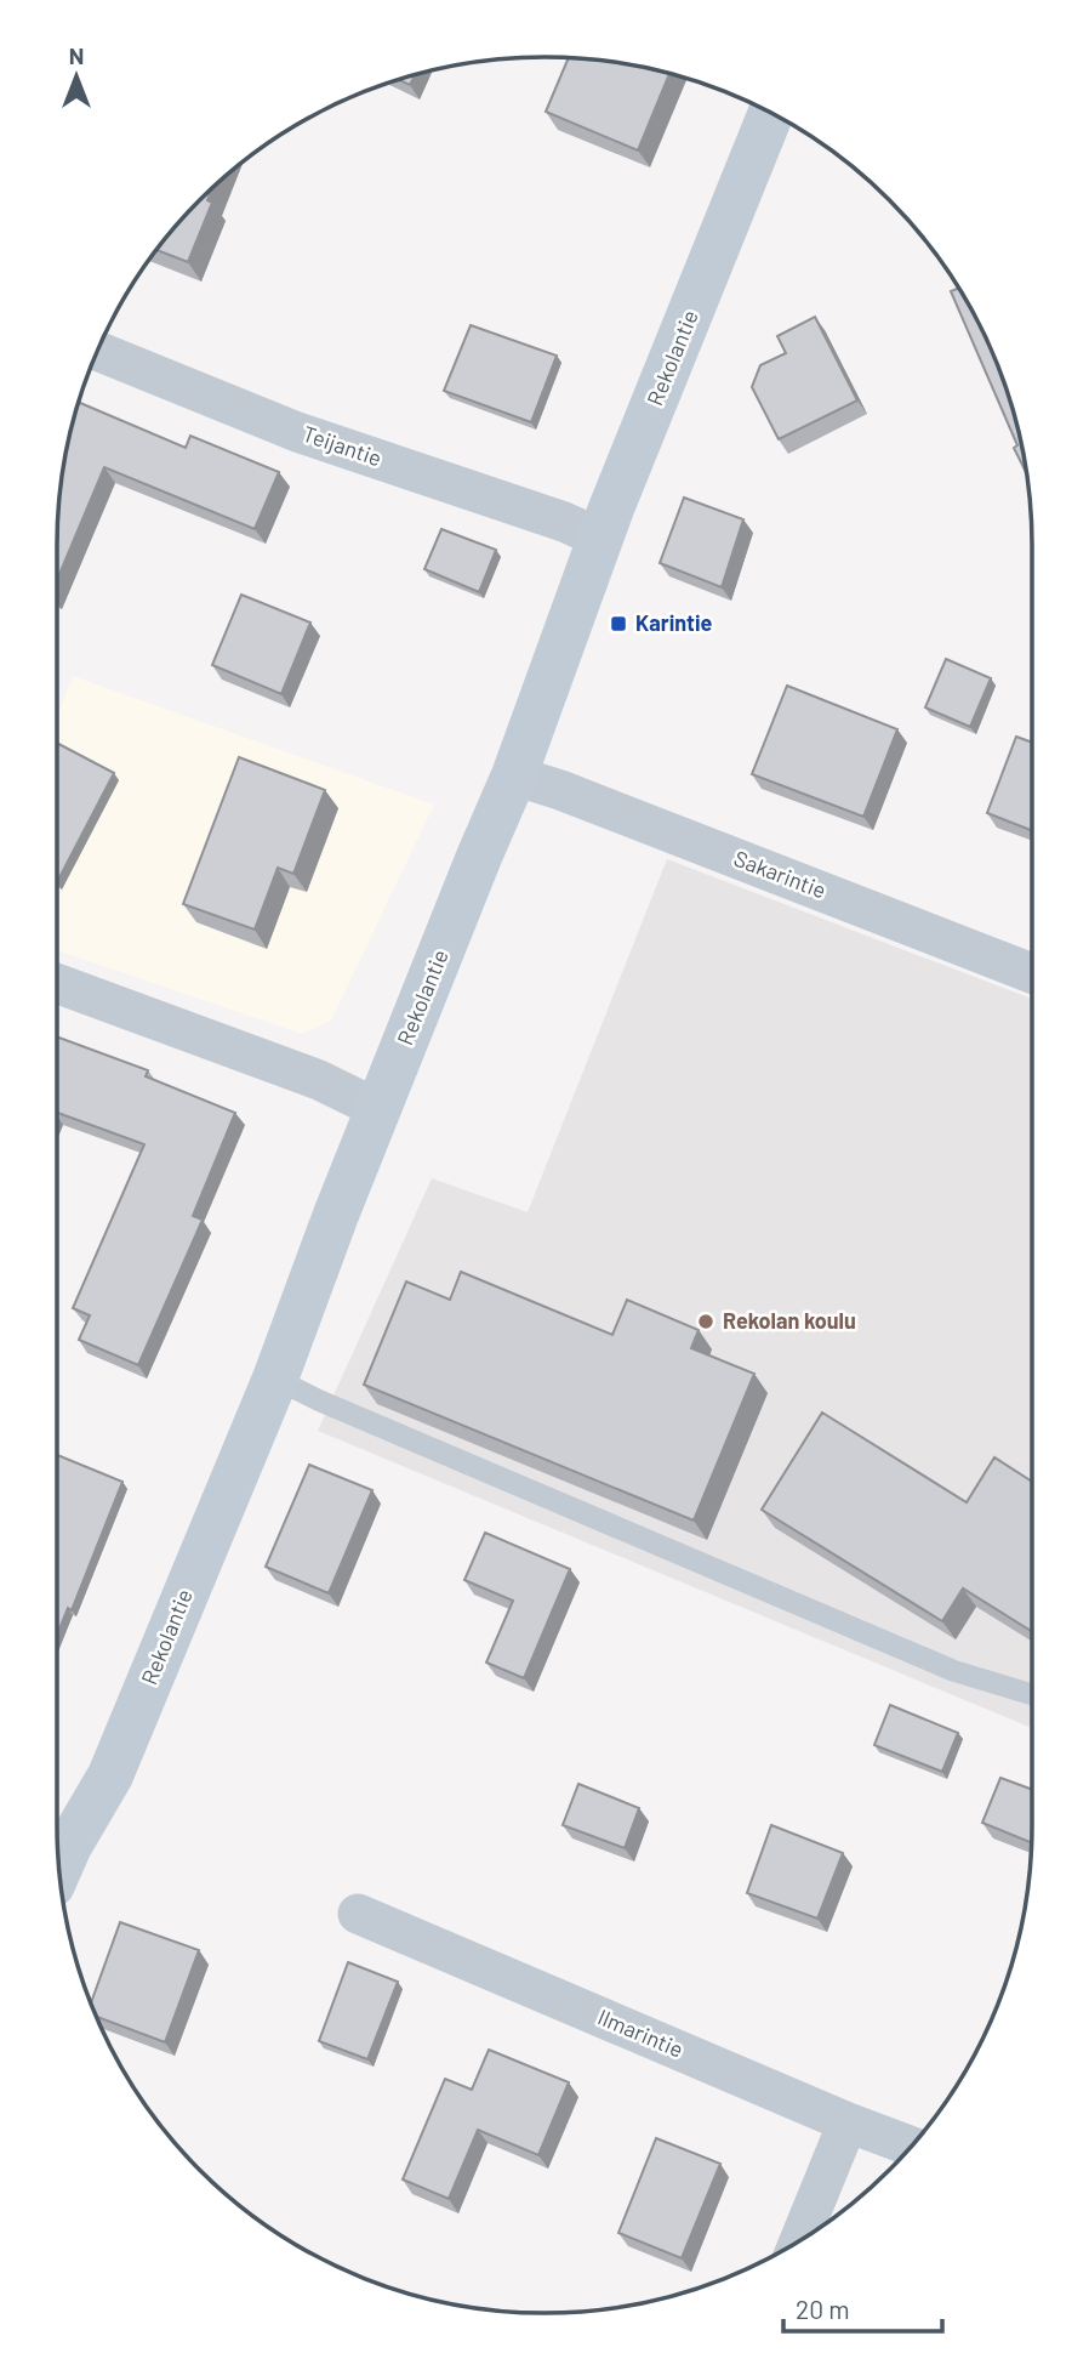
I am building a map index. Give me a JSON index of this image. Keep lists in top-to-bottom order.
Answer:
{
  "streets": {
    "main road": ["Rekolantie"],
    "street": ["Teijantie", "Sakarintie", "Ilmarintie"]
  },
  "crossings": [
    ["Rekolantie", "Teijantie"],
    ["Rekolantie", "Sakarintie"]
  ],
  "places": {
    "transit": ["Karintie"],
    "other": ["Rekolan koulu"]
  },
  "scale_bar": "20 m",
  "north": "top"
}
